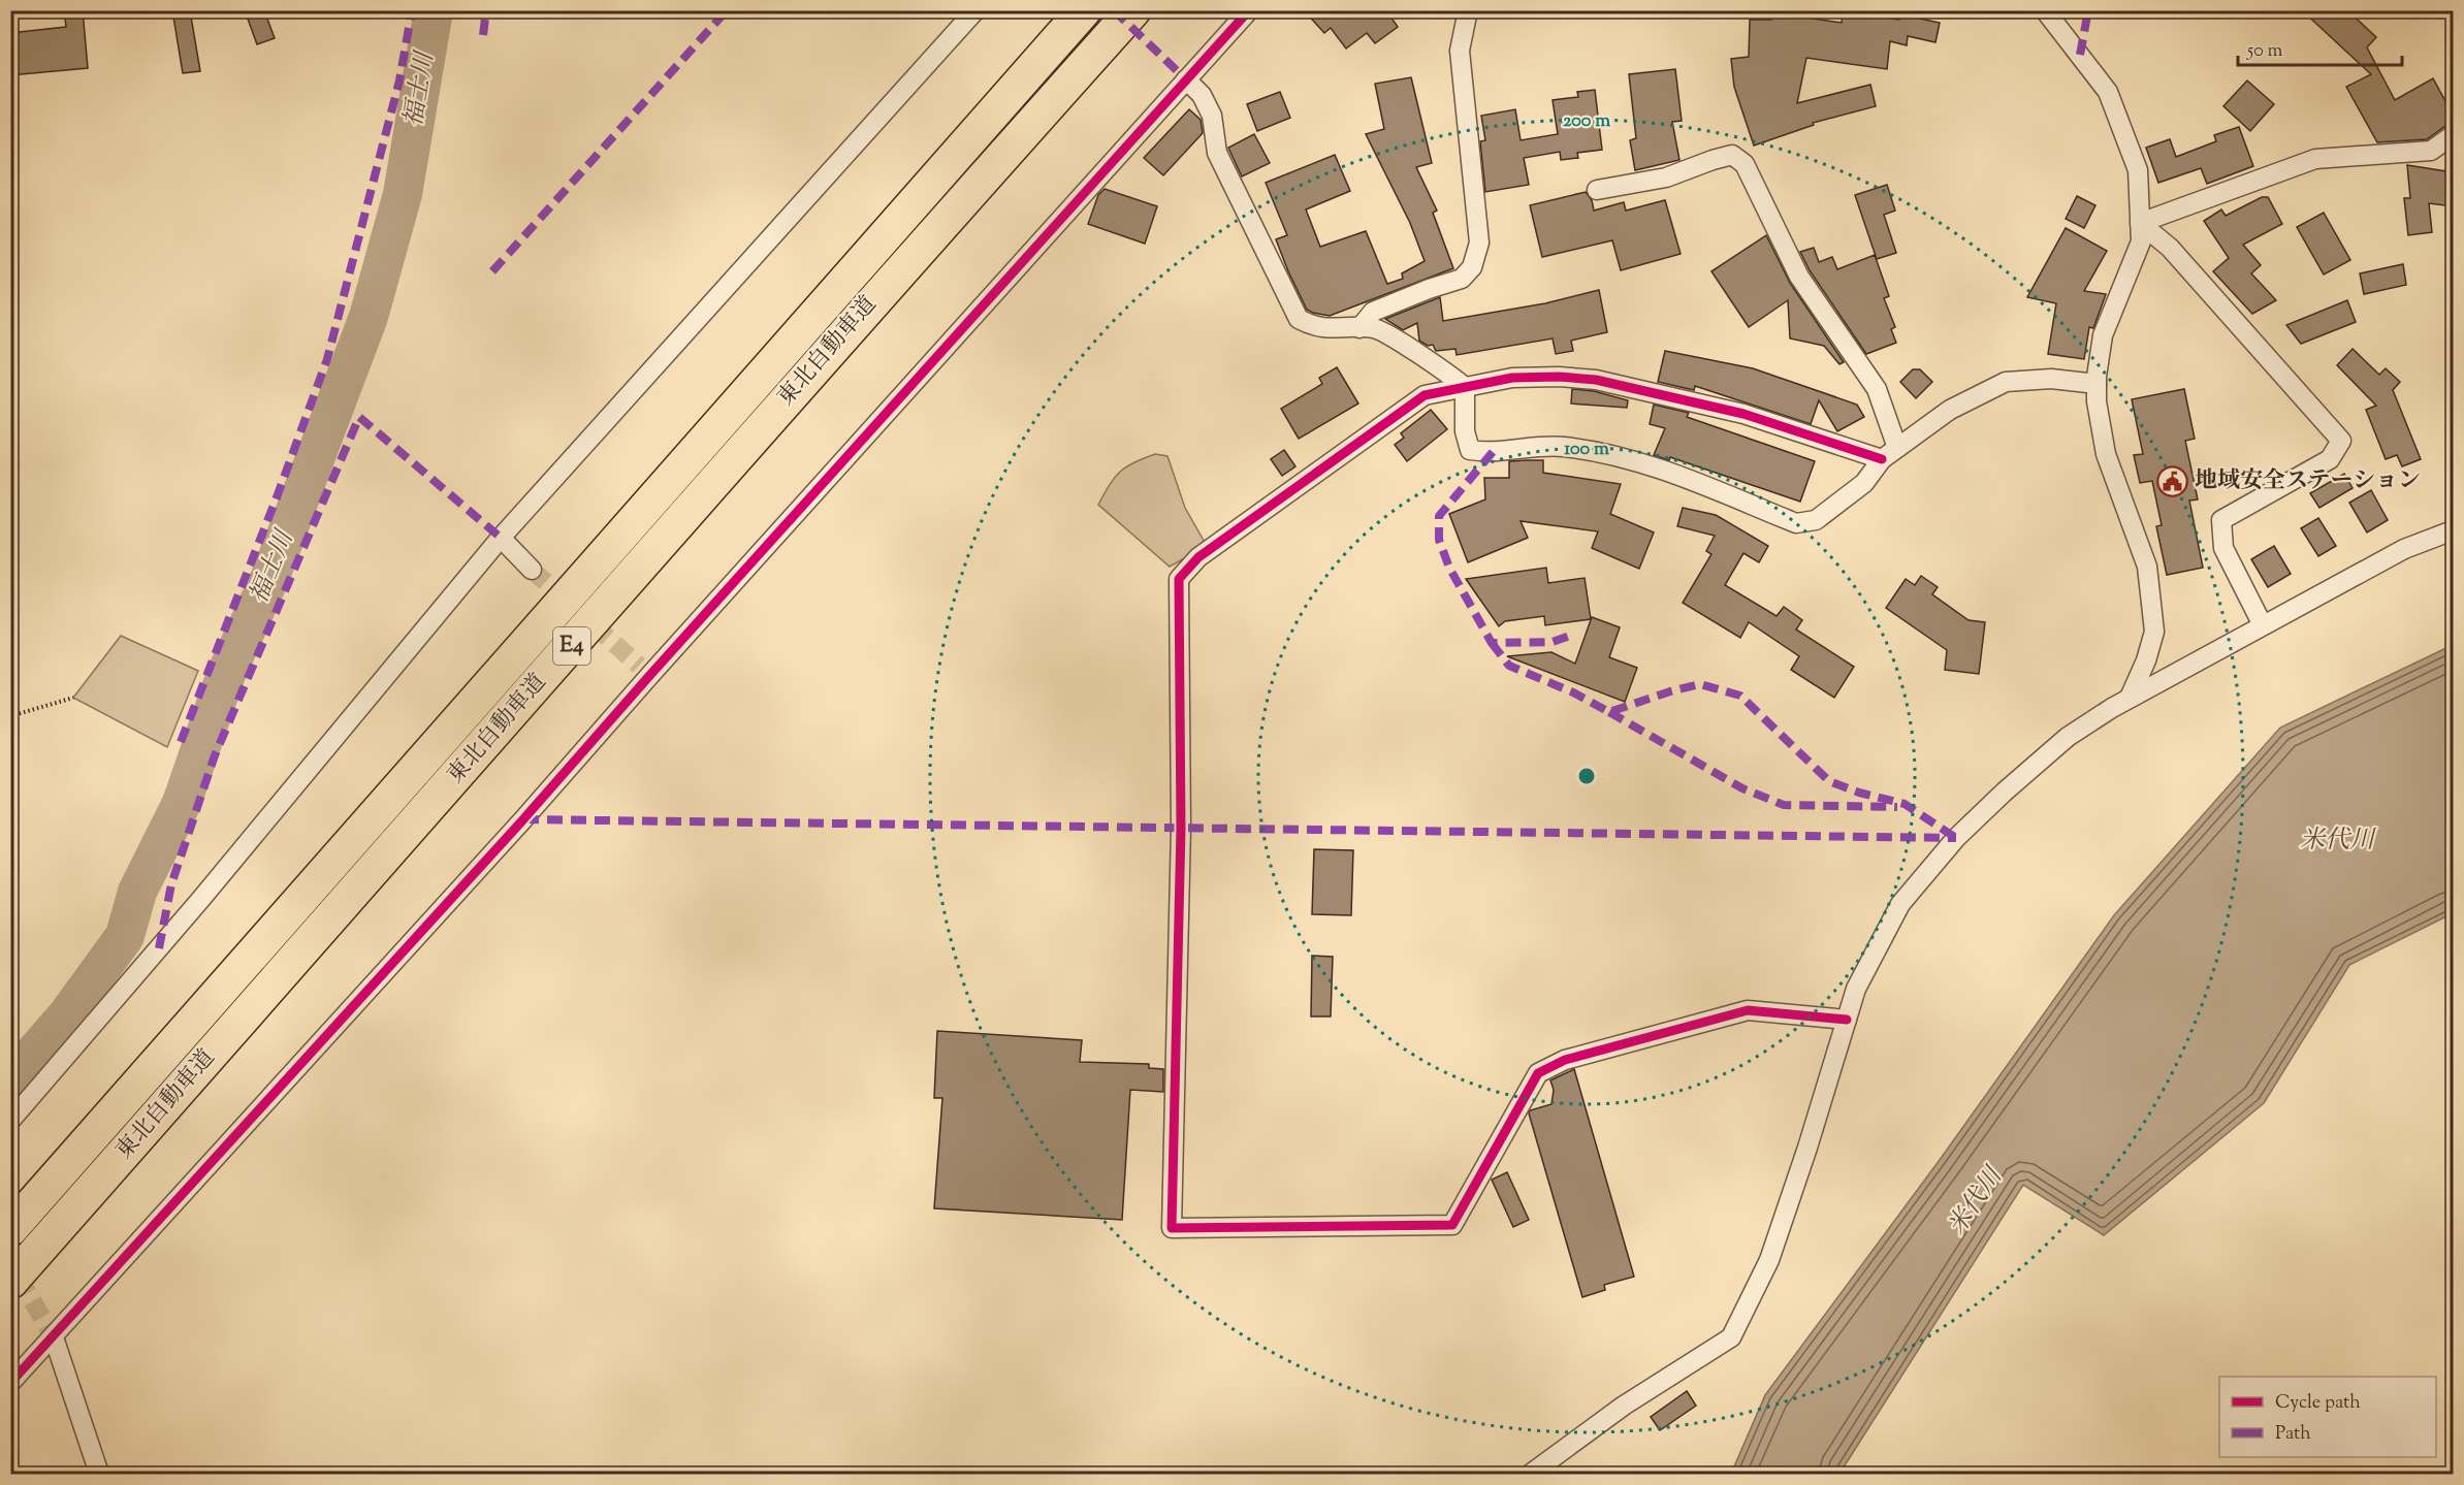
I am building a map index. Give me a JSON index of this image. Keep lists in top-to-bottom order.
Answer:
{
  "streets": {
    "highway": ["東北自動車道", "E4"]
  },
  "water": ["福士川", "米代川"],
  "places": {
    "public building": ["地域安全ステーション"]
  },
  "legend": ["Cycle path", "Path"],
  "scale_bar": "50 m",
  "rings": ["200 m", "100 m"]
}
